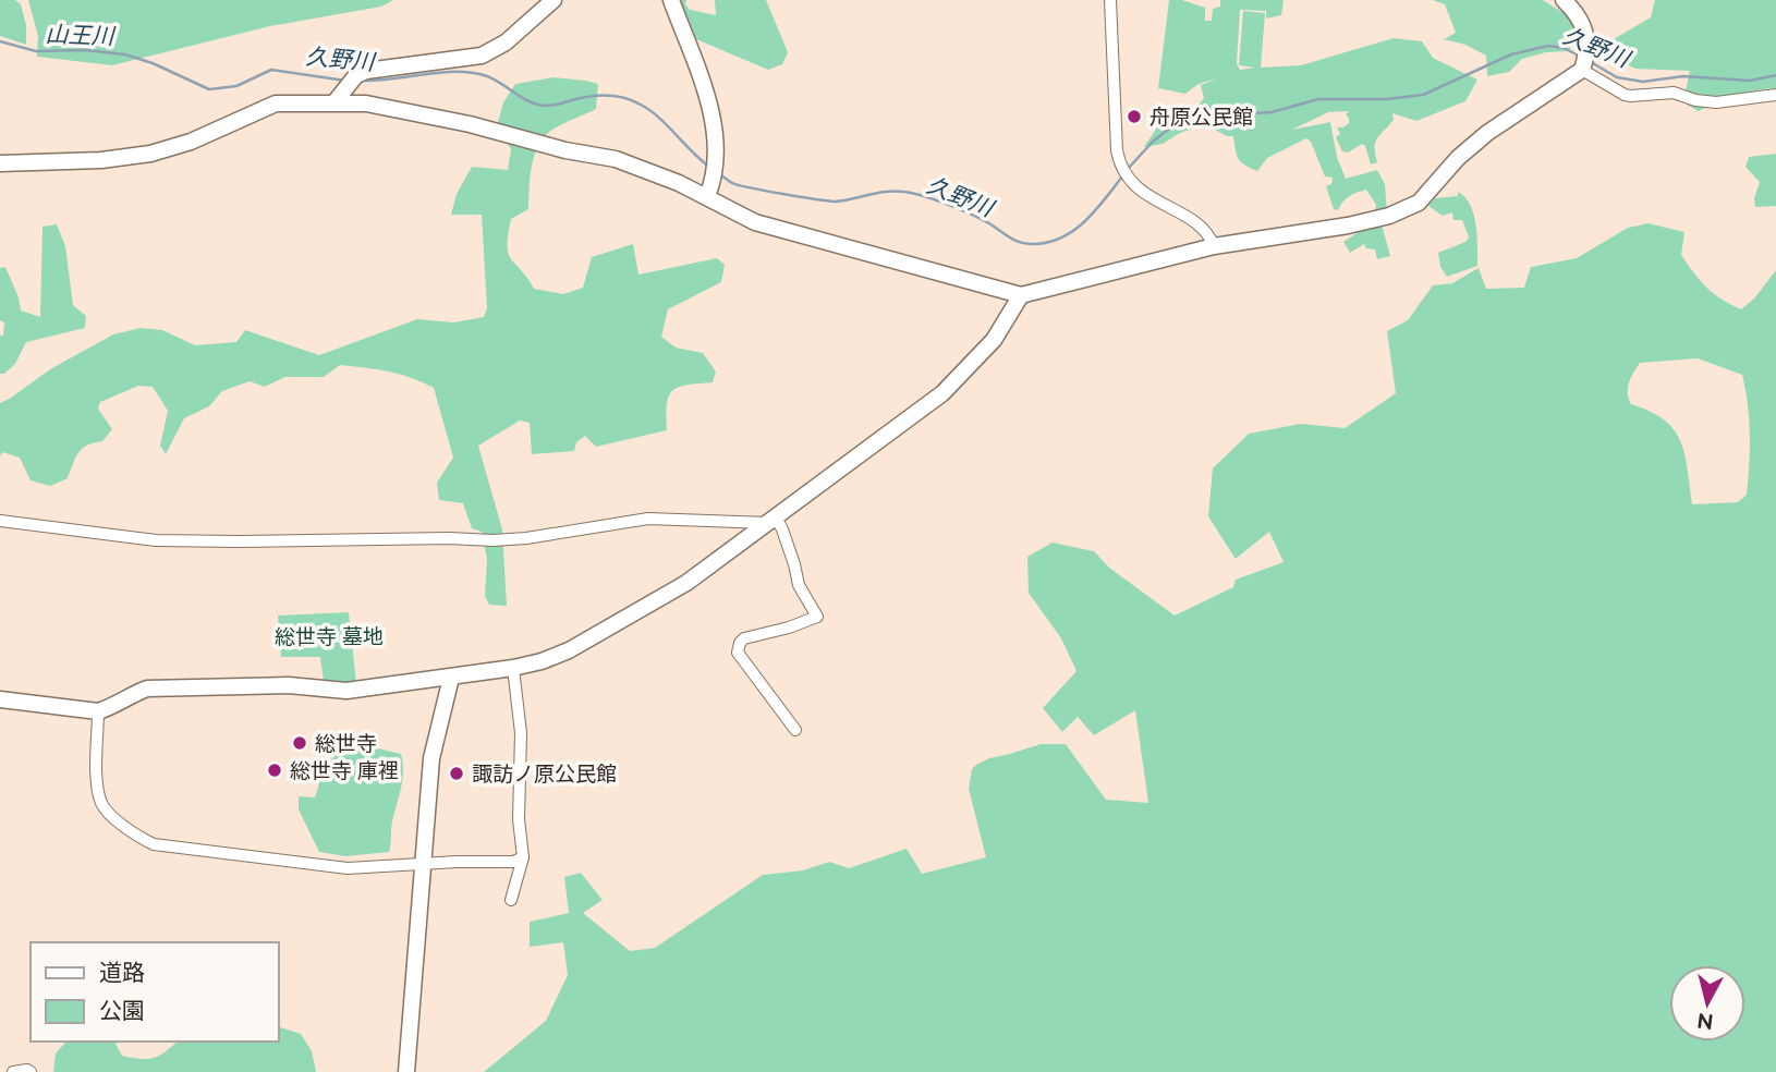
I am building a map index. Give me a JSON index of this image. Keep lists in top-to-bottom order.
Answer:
{
  "water": ["山王川", "久野川"],
  "parks": ["総世寺 墓地"],
  "places": [
    "舟原公民館",
    "総世寺",
    "総世寺 庫裡",
    "諏訪ノ原公民館"
  ],
  "legend": ["道路", "公園"],
  "north": "bottom"
}
